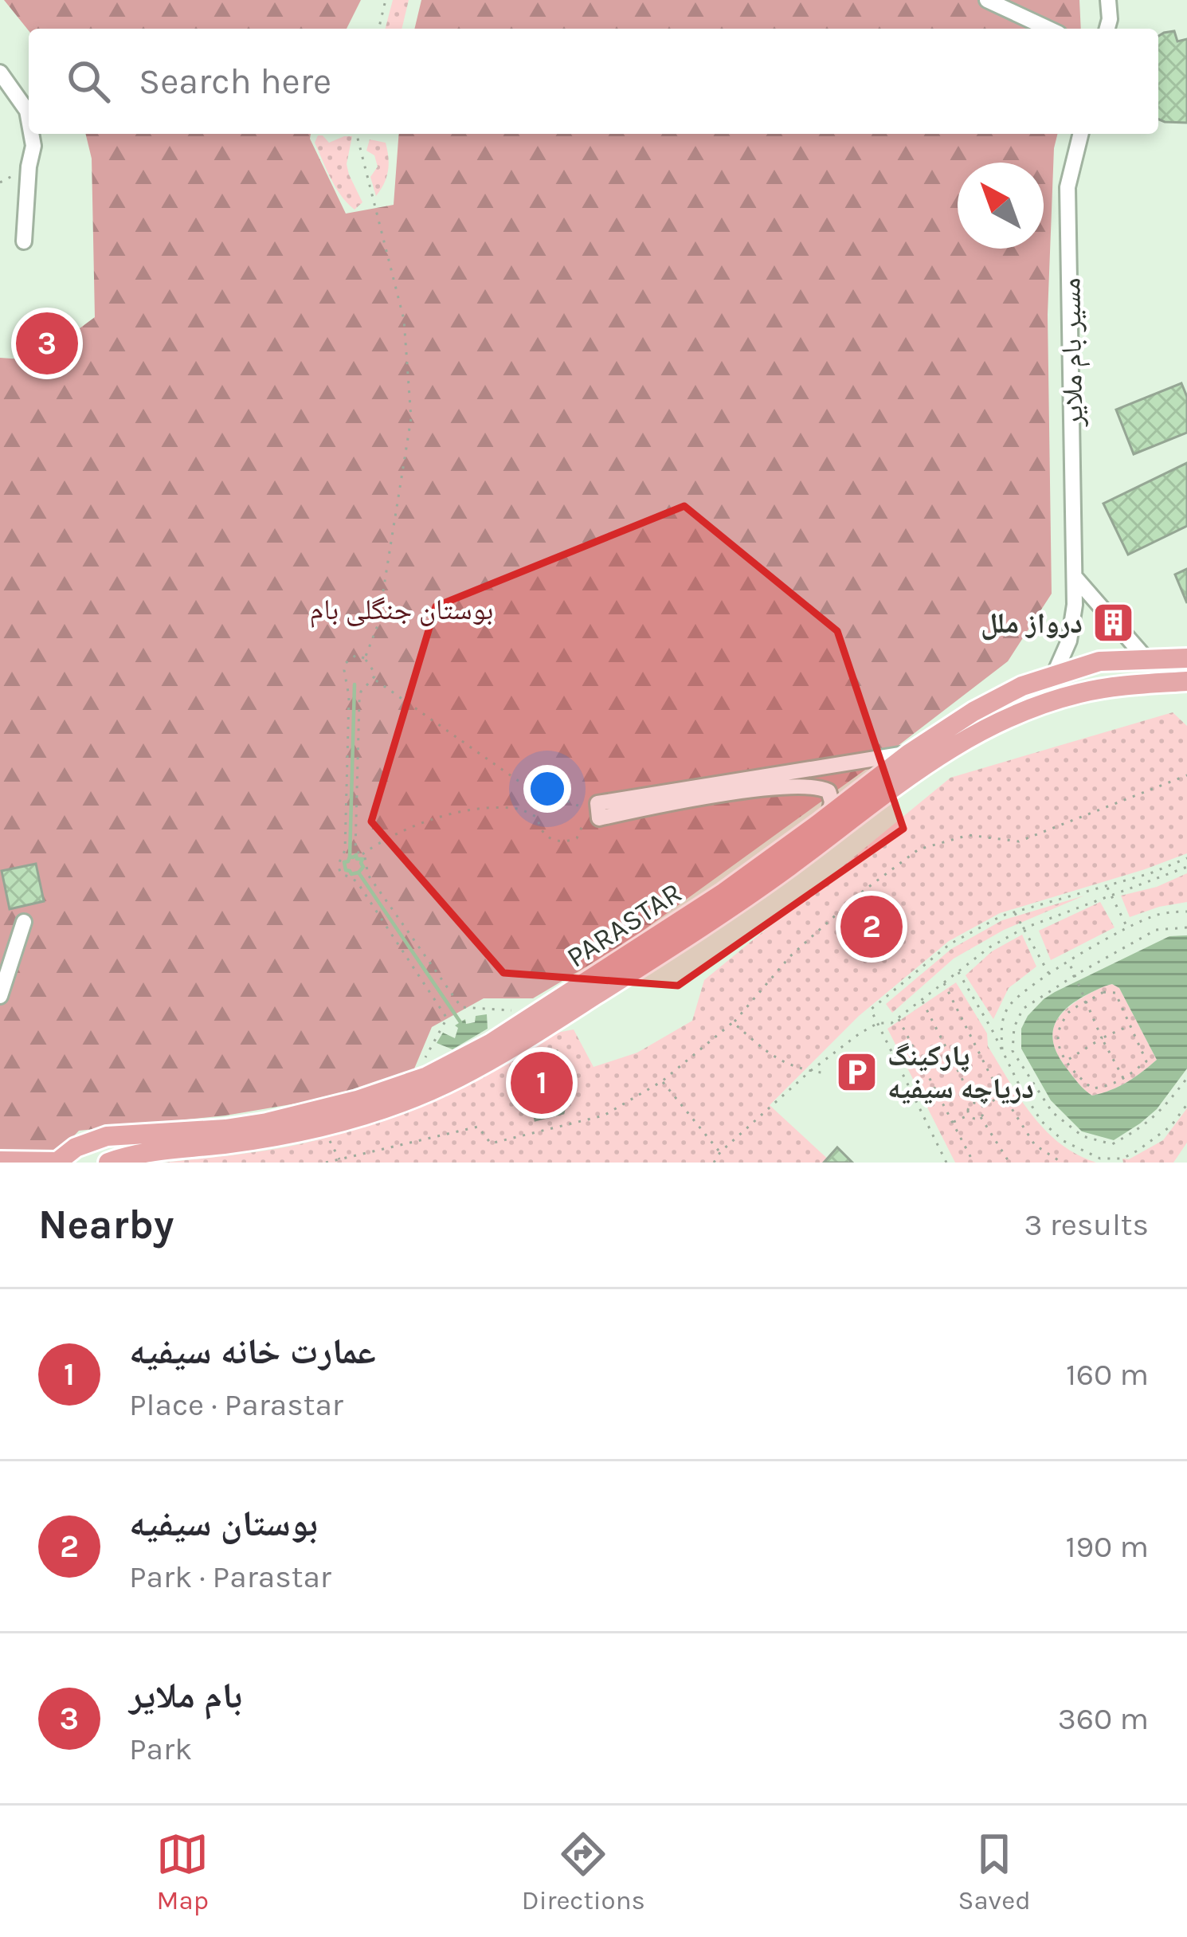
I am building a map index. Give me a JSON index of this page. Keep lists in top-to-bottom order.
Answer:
{
  "streets": {
    "main road": ["PARASTAR"],
    "street": ["مسیر بام ملایر"]
  },
  "crossings": [
    ["مسیر بام ملایر", "PARASTAR"]
  ],
  "parks": ["بوستان جنگلی بام"],
  "places": {
    "building": ["درواز ملل"],
    "parking": ["پارکینگ دریاچه سیفیه"]
  },
  "north": "top left",
  "page": {
    "search": "Search here",
    "pins": ["3", "2", "1"],
    "heading": ["Nearby", "3 results"],
    "list": [
      {
        "mark": "1",
        "name": "عمارت خانه سیفیه",
        "note": "Place · Parastar",
        "value": "160 m"
      },
      {
        "mark": "2",
        "name": "بوستان سیفیه",
        "note": "Park · Parastar",
        "value": "190 m"
      },
      {
        "mark": "3",
        "name": "بام ملایر",
        "note": "Park",
        "value": "360 m"
      }
    ],
    "nav": ["Map", "Directions", "Saved"]
  }
}
